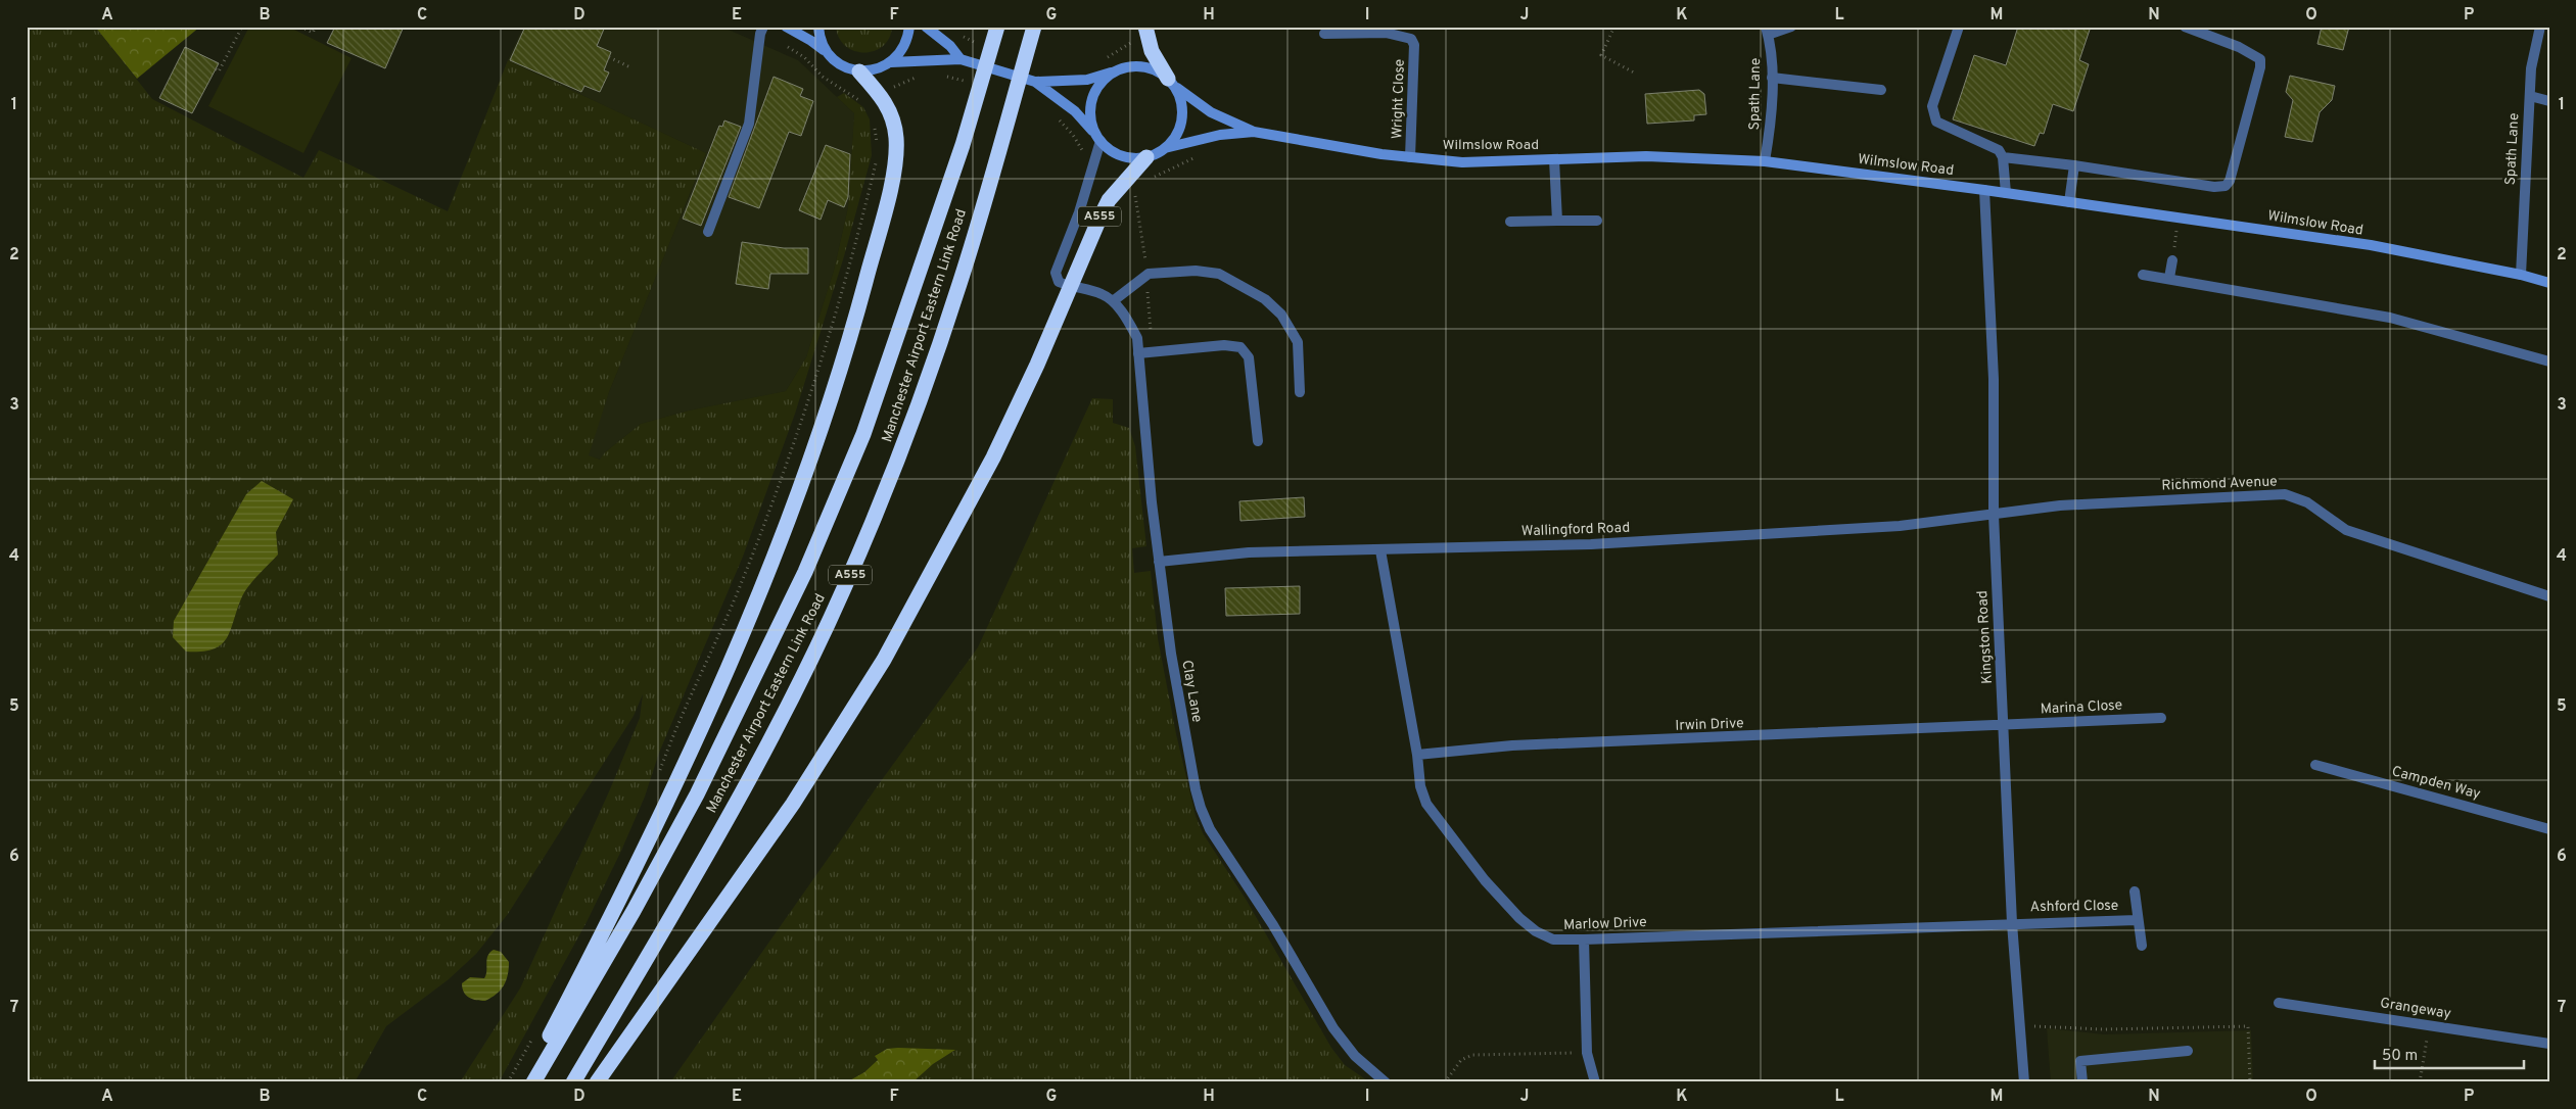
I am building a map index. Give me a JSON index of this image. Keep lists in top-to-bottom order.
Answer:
{
  "streets": {
    "highway": ["A555", "Manchester Airport Eastern Link Road"],
    "main road": ["Wilmslow Road"],
    "street": [
      "Spath Lane",
      "Wright Close",
      "Richmond Avenue",
      "Wallingford Road",
      "Kingston Road",
      "Clay Lane",
      "Marina Close",
      "Irwin Drive",
      "Campden Way",
      "Ashford Close",
      "Marlow Drive",
      "Grangeway"
    ]
  },
  "crossings": [
    ["Spath Lane", "Wilmslow Road"],
    ["Wright Close", "Wilmslow Road"],
    ["Wilmslow Road", "A555"],
    ["Wilmslow Road", "Kingston Road"],
    ["A555", "Clay Lane"],
    ["Richmond Avenue", "Wallingford Road"],
    ["Richmond Avenue", "Kingston Road"],
    ["Wallingford Road", "Kingston Road"],
    ["Wallingford Road", "Clay Lane"],
    ["Wallingford Road", "Marlow Drive"],
    ["Kingston Road", "Marina Close"],
    ["Kingston Road", "Irwin Drive"],
    ["Kingston Road", "Ashford Close"],
    ["Kingston Road", "Marlow Drive"],
    ["Marina Close", "Irwin Drive"],
    ["Irwin Drive", "Marlow Drive"],
    ["Ashford Close", "Marlow Drive"]
  ],
  "scale_bar": "50 m",
  "grid": {
    "columns": [
      "A",
      "B",
      "C",
      "D",
      "E",
      "F",
      "G",
      "H",
      "I",
      "J",
      "K",
      "L",
      "M",
      "N",
      "O",
      "P"
    ],
    "rows": [
      "1",
      "2",
      "3",
      "4",
      "5",
      "6",
      "7"
    ]
  }
}
